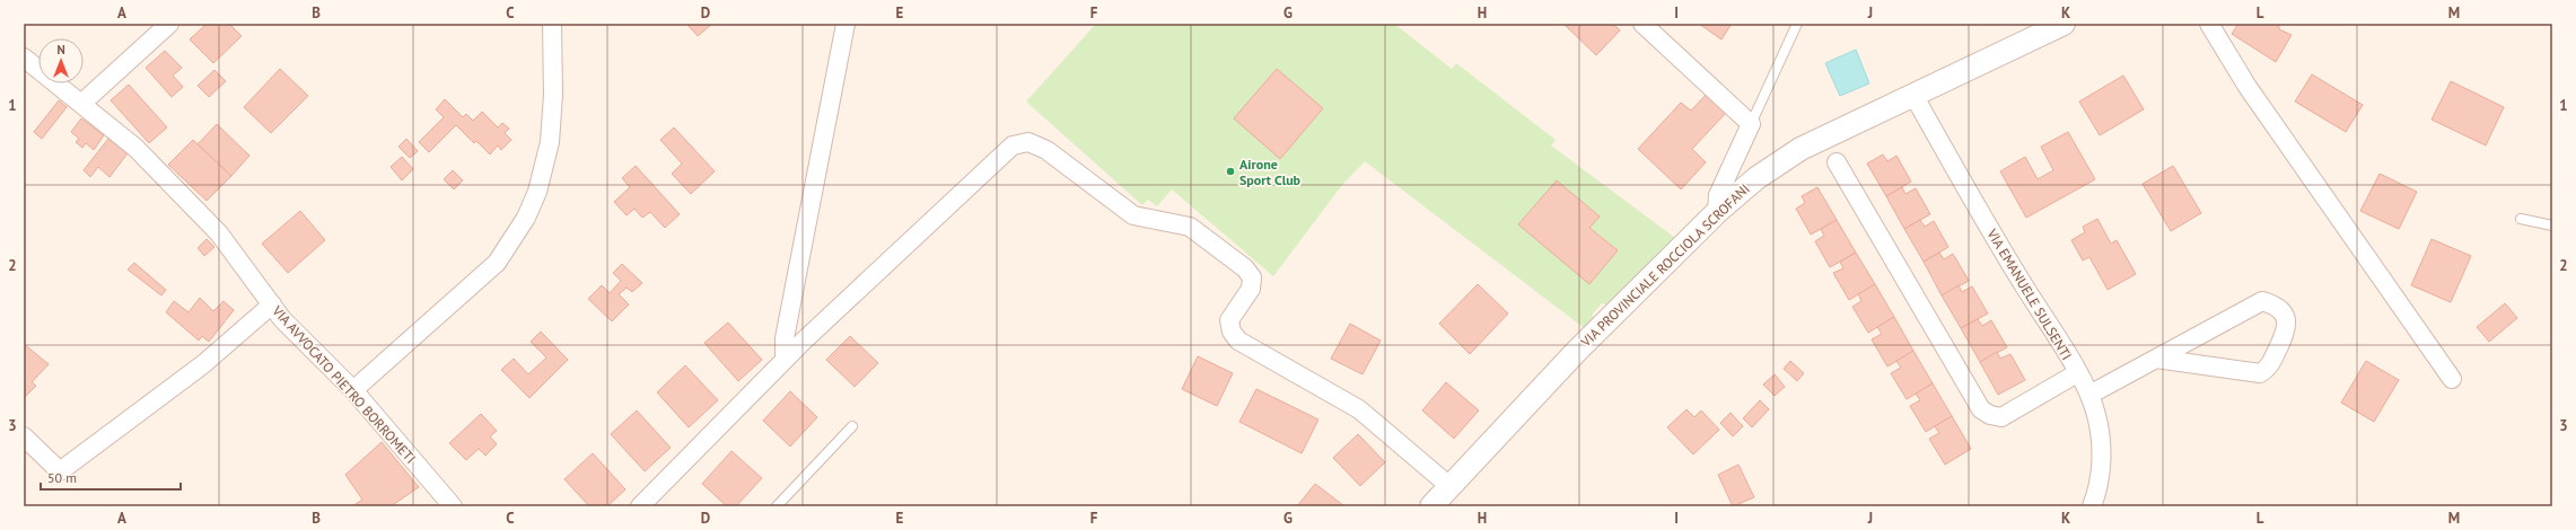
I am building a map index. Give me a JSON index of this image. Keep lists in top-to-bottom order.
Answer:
{
  "streets": {
    "street": ["VIA PROVINCIALE ROCCIOLA SCROFANI", "VIA EMANUELE SULSENTI", "VIA AVVOCATO PIETRO BORROMETI"]
  },
  "crossings": [
    ["VIA PROVINCIALE ROCCIOLA SCROFANI", "VIA EMANUELE SULSENTI"]
  ],
  "places": ["Airone Sport Club"],
  "scale_bar": "50 m",
  "north": "top",
  "grid": {
    "columns": [
      "A",
      "B",
      "C",
      "D",
      "E",
      "F",
      "G",
      "H",
      "I",
      "J",
      "K",
      "L",
      "M"
    ],
    "rows": ["1", "2", "3"]
  }
}
